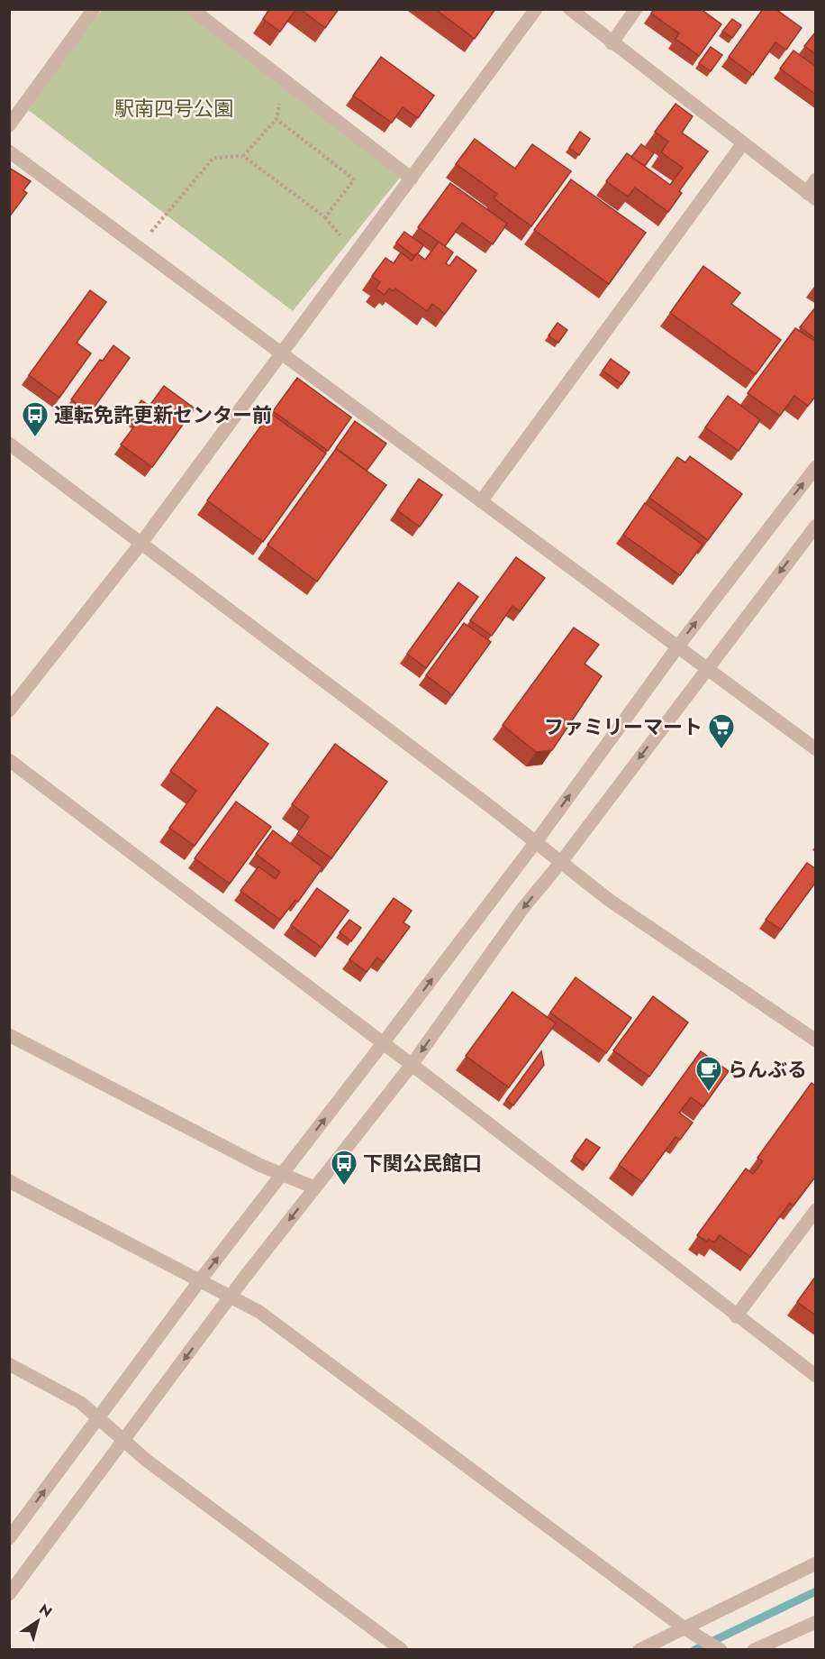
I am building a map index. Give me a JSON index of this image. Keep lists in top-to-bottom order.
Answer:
{
  "parks": ["駅南四号公園"],
  "places": {
    "bus stop": ["運転免許更新センター前", "下関公民館口"],
    "supermarket": ["ファミリーマート"],
    "cafe": ["らんぶる"]
  },
  "north": "top right"
}
